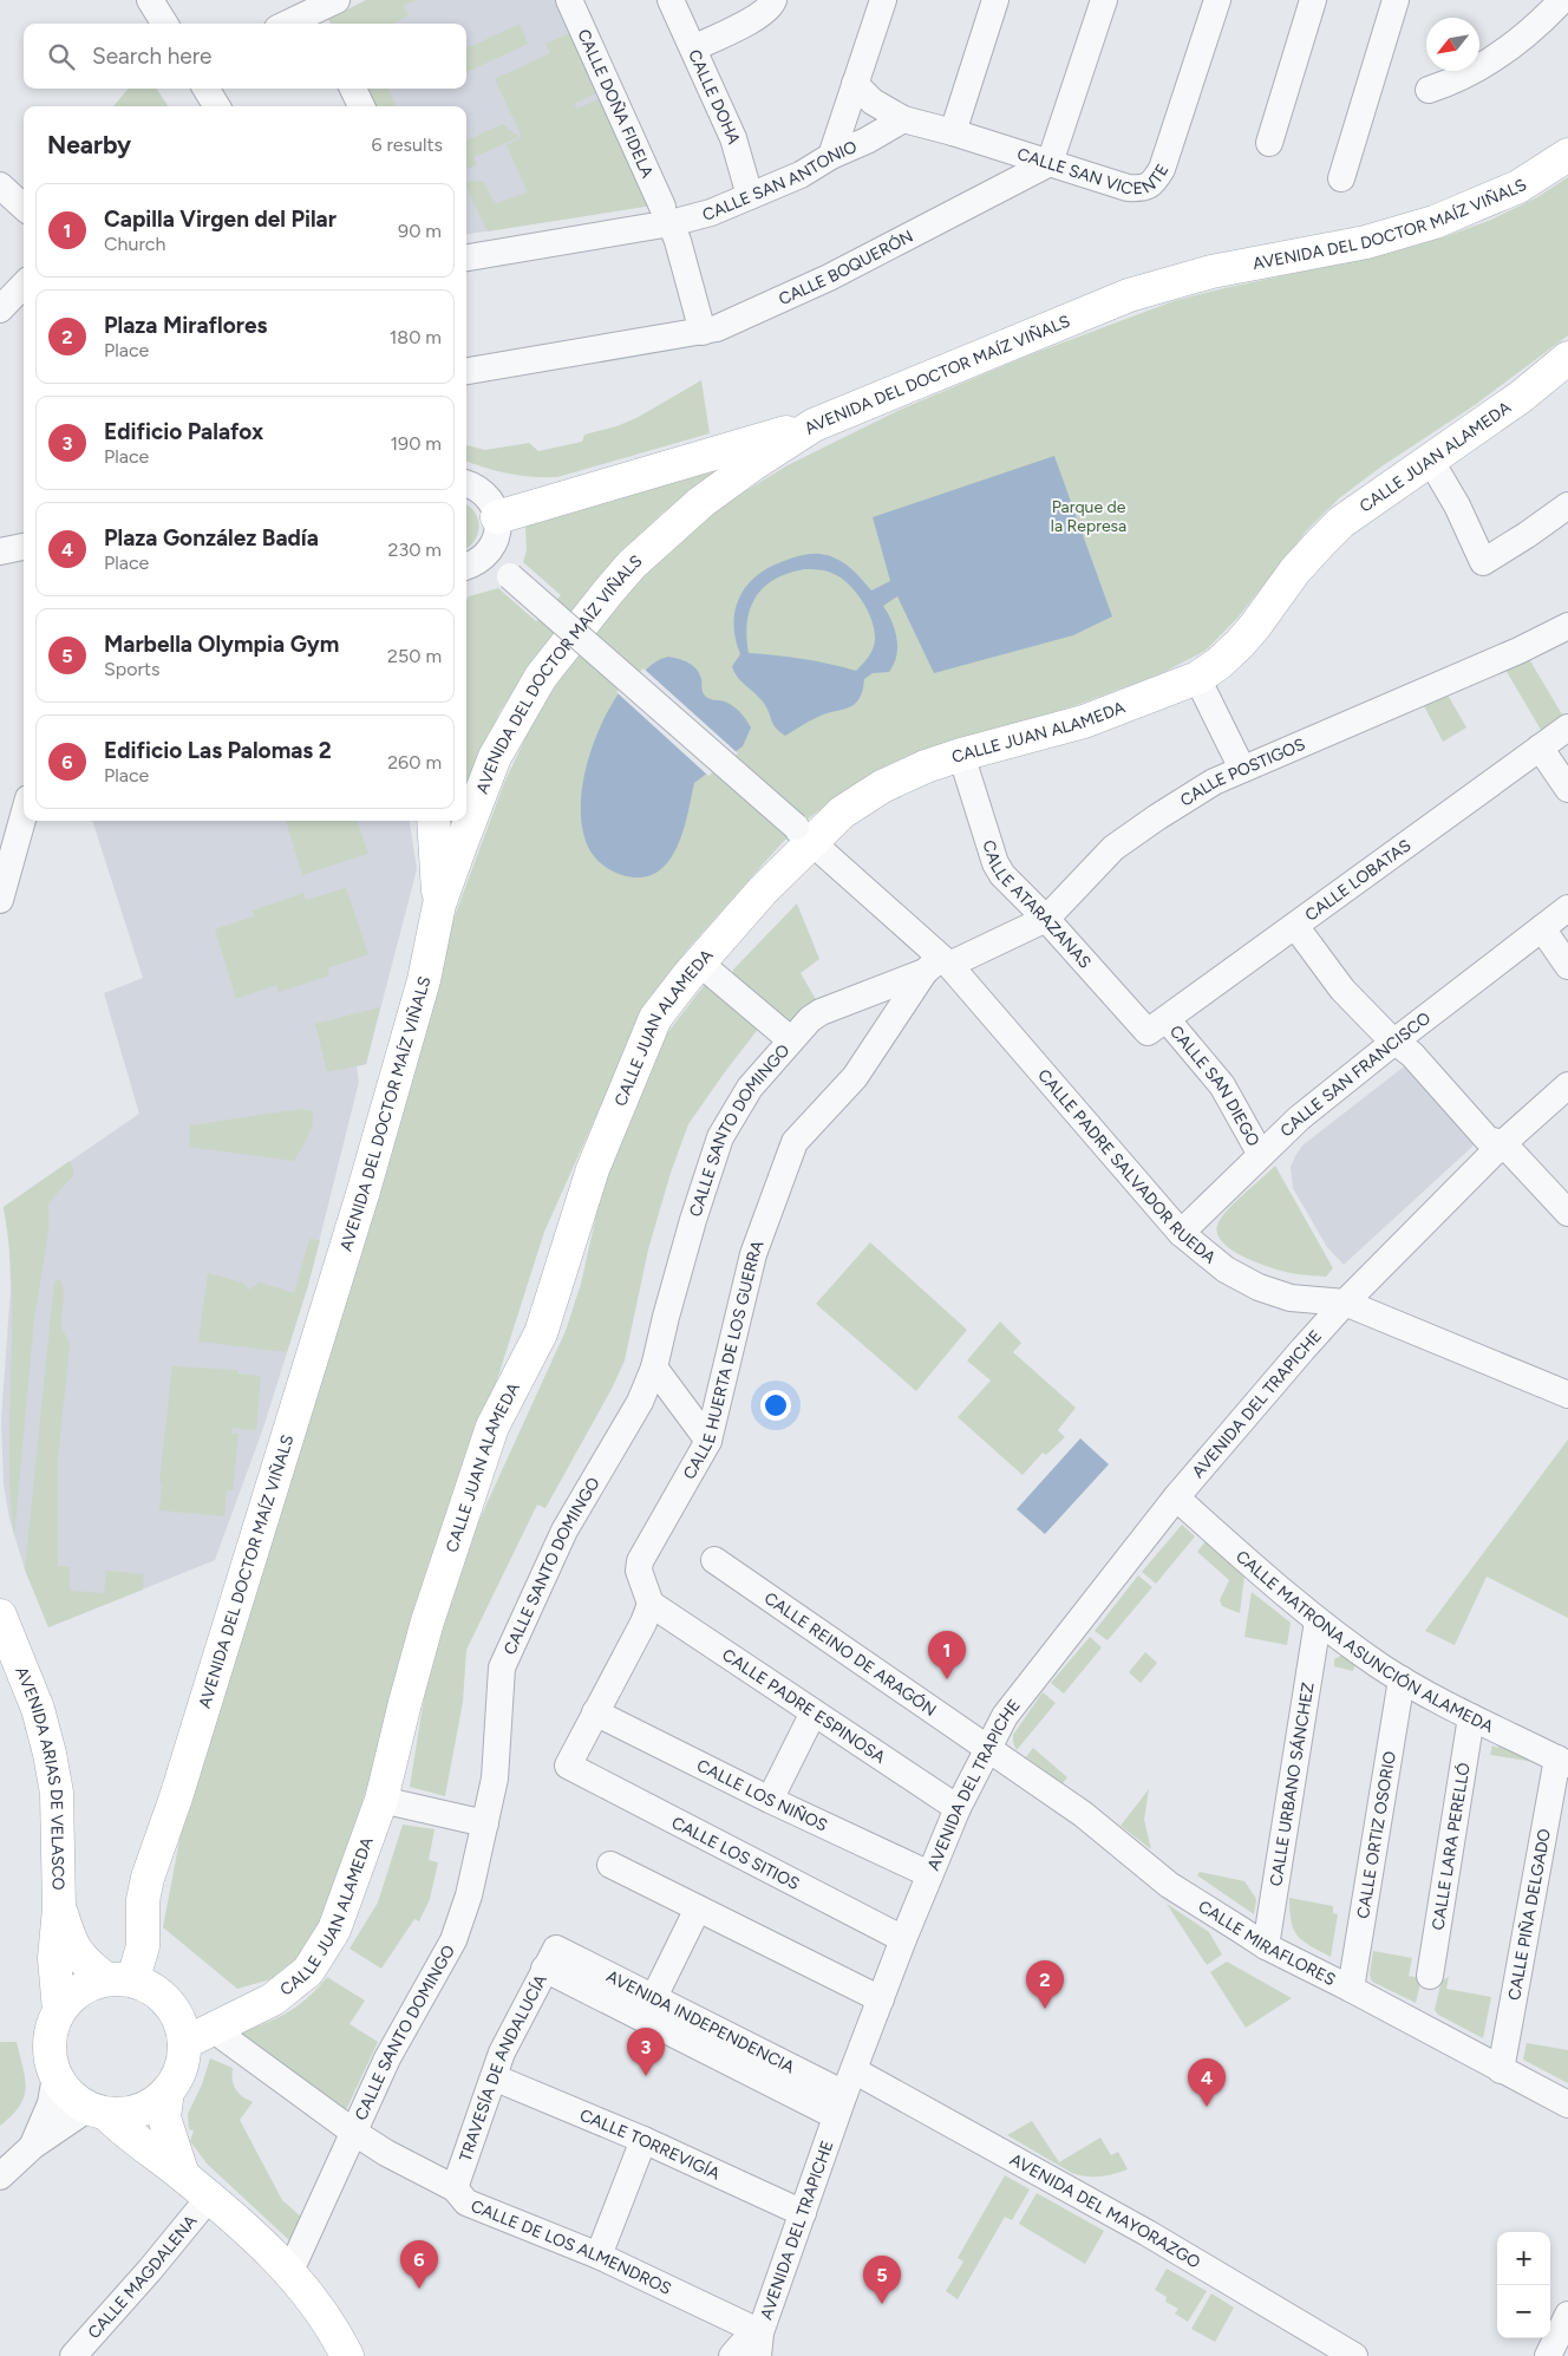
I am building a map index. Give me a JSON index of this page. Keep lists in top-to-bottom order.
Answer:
{
  "streets": {
    "street": [
      "CALLE DOHA",
      "CALLE DOÑA FIDELA",
      "CALLE SAN VICENTE",
      "CALLE SAN ANTONIO",
      "AVENIDA DEL DOCTOR MAÍZ VIÑALS",
      "CALLE BOQUERÓN",
      "CALLE JUAN ALAMEDA",
      "CALLE POSTIGOS",
      "CALLE LOBATAS",
      "CALLE ATARAZANAS",
      "CALLE SAN FRANCISCO",
      "CALLE SAN DIEGO",
      "CALLE SANTO DOMINGO",
      "CALLE PADRE SALVADOR RUEDA",
      "CALLE HUERTA DE LOS GUERRA",
      "AVENIDA DEL TRAPICHE",
      "CALLE MATRONA ASUNCIÓN ALAMEDA",
      "CALLE REINO DE ARAGÓN",
      "CALLE PADRE ESPINOSA",
      "AVENIDA ARIAS DE VELASCO",
      "CALLE URBANO SÁNCHEZ",
      "CALLE LOS NIÑOS",
      "CALLE ORTIZ OSORIO",
      "CALLE LARA PERELLÓ",
      "CALLE LOS SITIOS",
      "CALLE PIÑA DELGADO",
      "CALLE MIRAFLORES",
      "AVENIDA INDEPENDENCIA",
      "TRAVESÍA DE ANDALUCÍA",
      "CALLE TORREVIGÍA",
      "AVENIDA DEL MAYORAZGO",
      "CALLE DE LOS ALMENDROS",
      "CALLE MAGDALENA"
    ]
  },
  "crossings": [
    ["CALLE DOHA", "CALLE SAN ANTONIO"],
    ["CALLE DOÑA FIDELA", "CALLE SAN ANTONIO"],
    ["CALLE DOÑA FIDELA", "CALLE BOQUERÓN"],
    ["CALLE SAN VICENTE", "CALLE BOQUERÓN"],
    ["AVENIDA DEL DOCTOR MAÍZ VIÑALS", "CALLE JUAN ALAMEDA"],
    ["AVENIDA DEL DOCTOR MAÍZ VIÑALS", "AVENIDA ARIAS DE VELASCO"],
    ["AVENIDA DEL DOCTOR MAÍZ VIÑALS", "CALLE DE LOS ALMENDROS"],
    ["CALLE JUAN ALAMEDA", "CALLE ATARAZANAS"],
    ["CALLE JUAN ALAMEDA", "CALLE PADRE SALVADOR RUEDA"],
    ["CALLE JUAN ALAMEDA", "AVENIDA ARIAS DE VELASCO"],
    ["CALLE JUAN ALAMEDA", "CALLE DE LOS ALMENDROS"],
    ["CALLE POSTIGOS", "CALLE ATARAZANAS"],
    ["CALLE POSTIGOS", "CALLE SANTO DOMINGO"],
    ["CALLE POSTIGOS", "CALLE PADRE SALVADOR RUEDA"],
    ["CALLE POSTIGOS", "CALLE HUERTA DE LOS GUERRA"],
    ["CALLE LOBATAS", "CALLE ATARAZANAS"],
    ["CALLE LOBATAS", "CALLE SAN DIEGO"],
    ["CALLE ATARAZANAS", "CALLE SAN DIEGO"],
    ["CALLE SAN FRANCISCO", "CALLE SAN DIEGO"],
    ["CALLE SAN FRANCISCO", "CALLE PADRE SALVADOR RUEDA"],
    ["CALLE SANTO DOMINGO", "CALLE PADRE SALVADOR RUEDA"],
    ["CALLE SANTO DOMINGO", "CALLE HUERTA DE LOS GUERRA"],
    ["CALLE SANTO DOMINGO", "CALLE DE LOS ALMENDROS"],
    ["CALLE PADRE SALVADOR RUEDA", "CALLE HUERTA DE LOS GUERRA"],
    ["CALLE PADRE SALVADOR RUEDA", "AVENIDA DEL TRAPICHE"],
    ["CALLE HUERTA DE LOS GUERRA", "CALLE PADRE ESPINOSA"],
    ["AVENIDA DEL TRAPICHE", "CALLE MATRONA ASUNCIÓN ALAMEDA"],
    ["AVENIDA DEL TRAPICHE", "CALLE REINO DE ARAGÓN"],
    ["AVENIDA DEL TRAPICHE", "CALLE PADRE ESPINOSA"],
    ["AVENIDA DEL TRAPICHE", "CALLE LOS NIÑOS"],
    ["AVENIDA DEL TRAPICHE", "CALLE LOS SITIOS"],
    ["AVENIDA DEL TRAPICHE", "CALLE MIRAFLORES"],
    ["AVENIDA DEL TRAPICHE", "AVENIDA INDEPENDENCIA"],
    ["AVENIDA DEL TRAPICHE", "CALLE TORREVIGÍA"],
    ["AVENIDA DEL TRAPICHE", "AVENIDA DEL MAYORAZGO"],
    ["AVENIDA DEL TRAPICHE", "CALLE DE LOS ALMENDROS"],
    ["CALLE MATRONA ASUNCIÓN ALAMEDA", "CALLE URBANO SÁNCHEZ"],
    ["CALLE MATRONA ASUNCIÓN ALAMEDA", "CALLE ORTIZ OSORIO"],
    ["CALLE MATRONA ASUNCIÓN ALAMEDA", "CALLE LARA PERELLÓ"],
    ["CALLE MATRONA ASUNCIÓN ALAMEDA", "CALLE PIÑA DELGADO"],
    ["CALLE REINO DE ARAGÓN", "CALLE MIRAFLORES"],
    ["AVENIDA ARIAS DE VELASCO", "CALLE DE LOS ALMENDROS"],
    ["CALLE URBANO SÁNCHEZ", "CALLE MIRAFLORES"],
    ["CALLE LOS NIÑOS", "CALLE LOS SITIOS"],
    ["CALLE ORTIZ OSORIO", "CALLE MIRAFLORES"],
    ["CALLE PIÑA DELGADO", "CALLE MIRAFLORES"],
    ["AVENIDA INDEPENDENCIA", "TRAVESÍA DE ANDALUCÍA"],
    ["AVENIDA INDEPENDENCIA", "AVENIDA DEL MAYORAZGO"],
    ["TRAVESÍA DE ANDALUCÍA", "CALLE TORREVIGÍA"],
    ["TRAVESÍA DE ANDALUCÍA", "CALLE DE LOS ALMENDROS"]
  ],
  "parks": ["Parque de la Represa"],
  "north": "bottom left",
  "page": {
    "search": "Search here",
    "heading": ["Nearby", "6 results"],
    "list": [
      {
        "mark": "1",
        "name": "Capilla Virgen del Pilar",
        "note": "Church",
        "value": "90 m"
      },
      {
        "mark": "2",
        "name": "Plaza Miraflores",
        "note": "Place",
        "value": "180 m"
      },
      {
        "mark": "3",
        "name": "Edificio Palafox",
        "note": "Place",
        "value": "190 m"
      },
      {
        "mark": "4",
        "name": "Plaza González Badía",
        "note": "Place",
        "value": "230 m"
      },
      {
        "mark": "5",
        "name": "Marbella Olympia Gym",
        "note": "Sports",
        "value": "250 m"
      },
      {
        "mark": "6",
        "name": "Edificio Las Palomas 2",
        "note": "Place",
        "value": "260 m"
      }
    ],
    "pins": [
      "1",
      "2",
      "3",
      "4",
      "6",
      "5"
    ],
    "map_buttons": ["+", "−"]
  }
}
